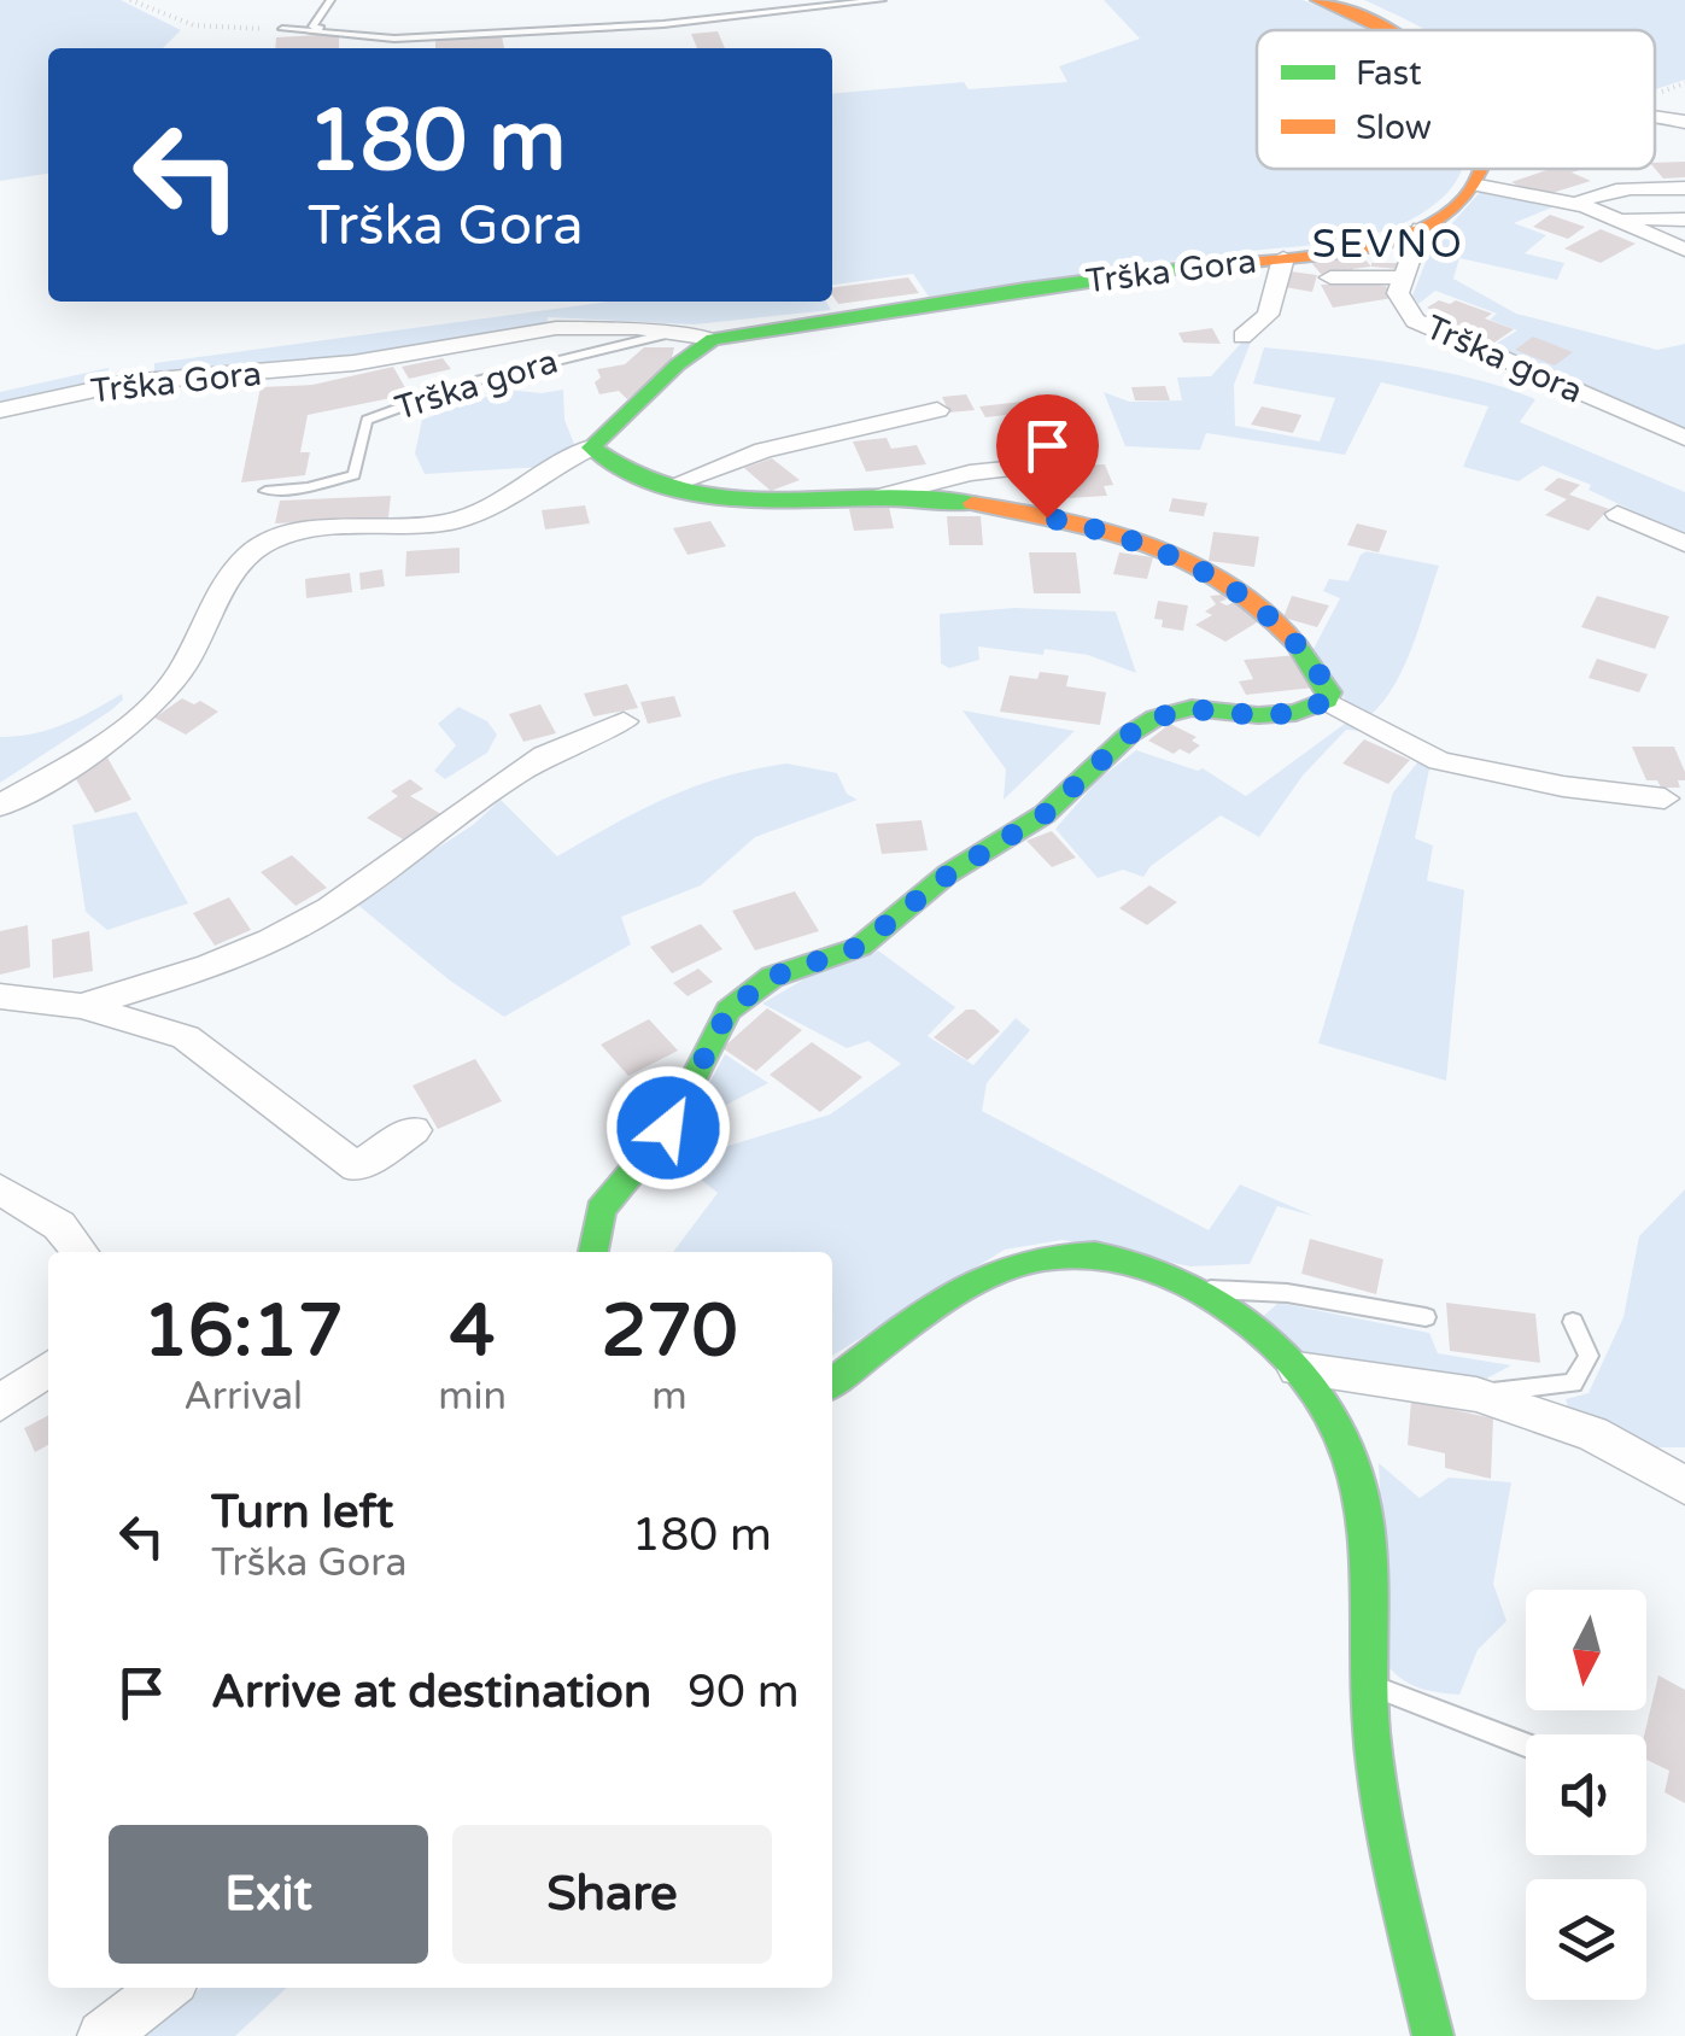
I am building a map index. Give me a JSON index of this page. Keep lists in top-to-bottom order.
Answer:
{
  "streets": {
    "street": ["Trška Gora", "Trška gora"]
  },
  "crossings": [
    ["Trška Gora", "Trška gora"]
  ],
  "districts": ["SEVNO"],
  "legend": ["Fast", "Slow"],
  "north": "bottom",
  "page": {
    "turn": ["180 m", "Trška Gora"],
    "eta": [
      "16:17",
      "Arrival",
      "4",
      "min",
      "270",
      "m"
    ],
    "list": [
      {
        "name": "Turn left",
        "note": "Trška Gora",
        "value": "180 m"
      },
      {
        "name": "Arrive at destination",
        "value": "90 m"
      }
    ],
    "buttons": ["Exit", "Share"]
  }
}
